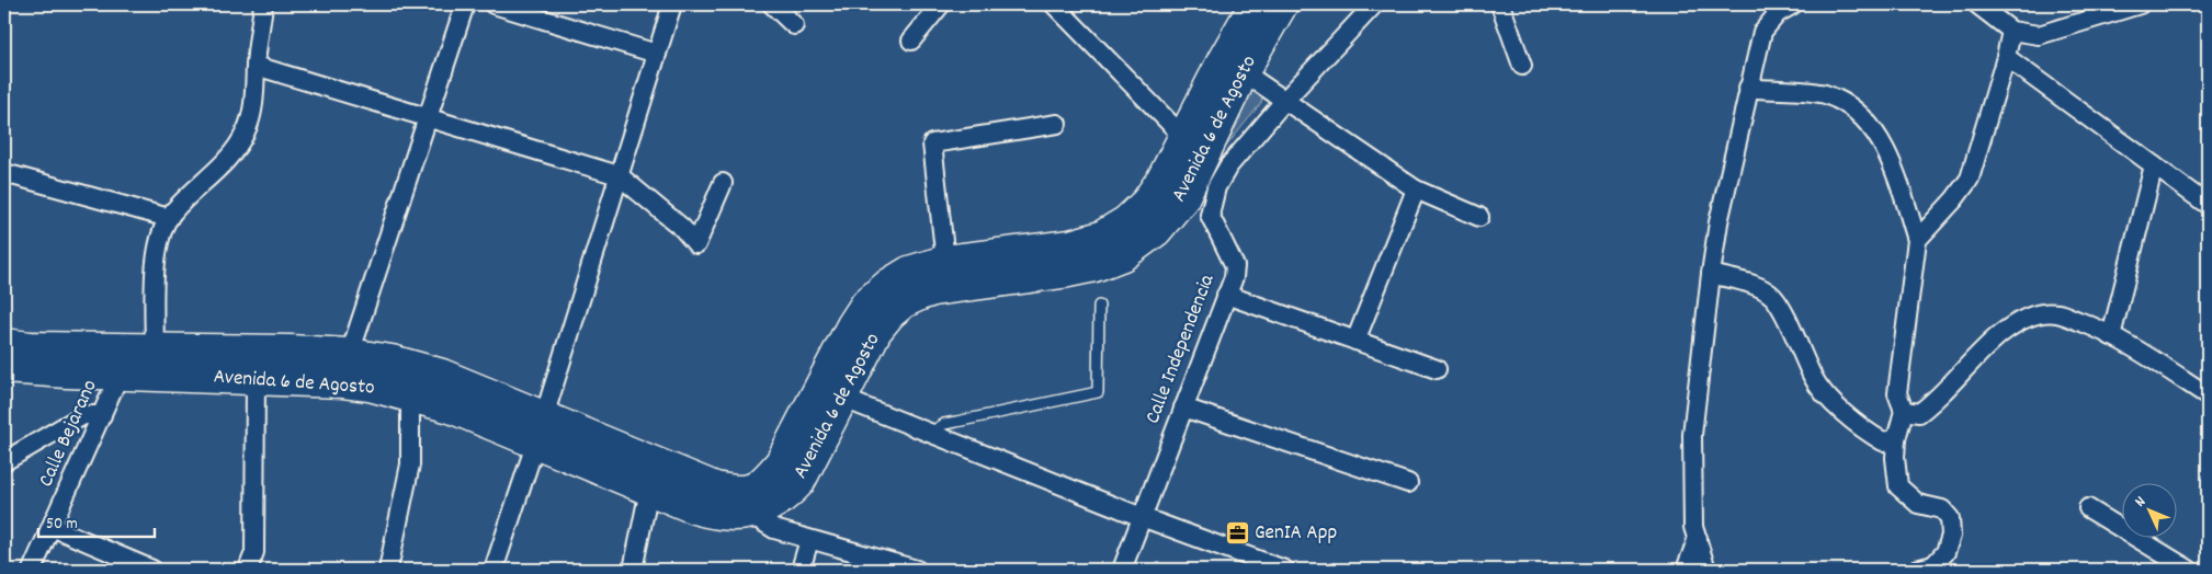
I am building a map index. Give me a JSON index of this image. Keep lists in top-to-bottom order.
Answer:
{
  "streets": {
    "highway": ["Avenida 6 de Agosto"],
    "street": ["Calle Independencia", "Calle Bejarano"]
  },
  "crossings": [
    ["Avenida 6 de Agosto", "Calle Bejarano"]
  ],
  "places": {
    "office": ["GenIA App"]
  },
  "scale_bar": "50 m",
  "north": "top left"
}
